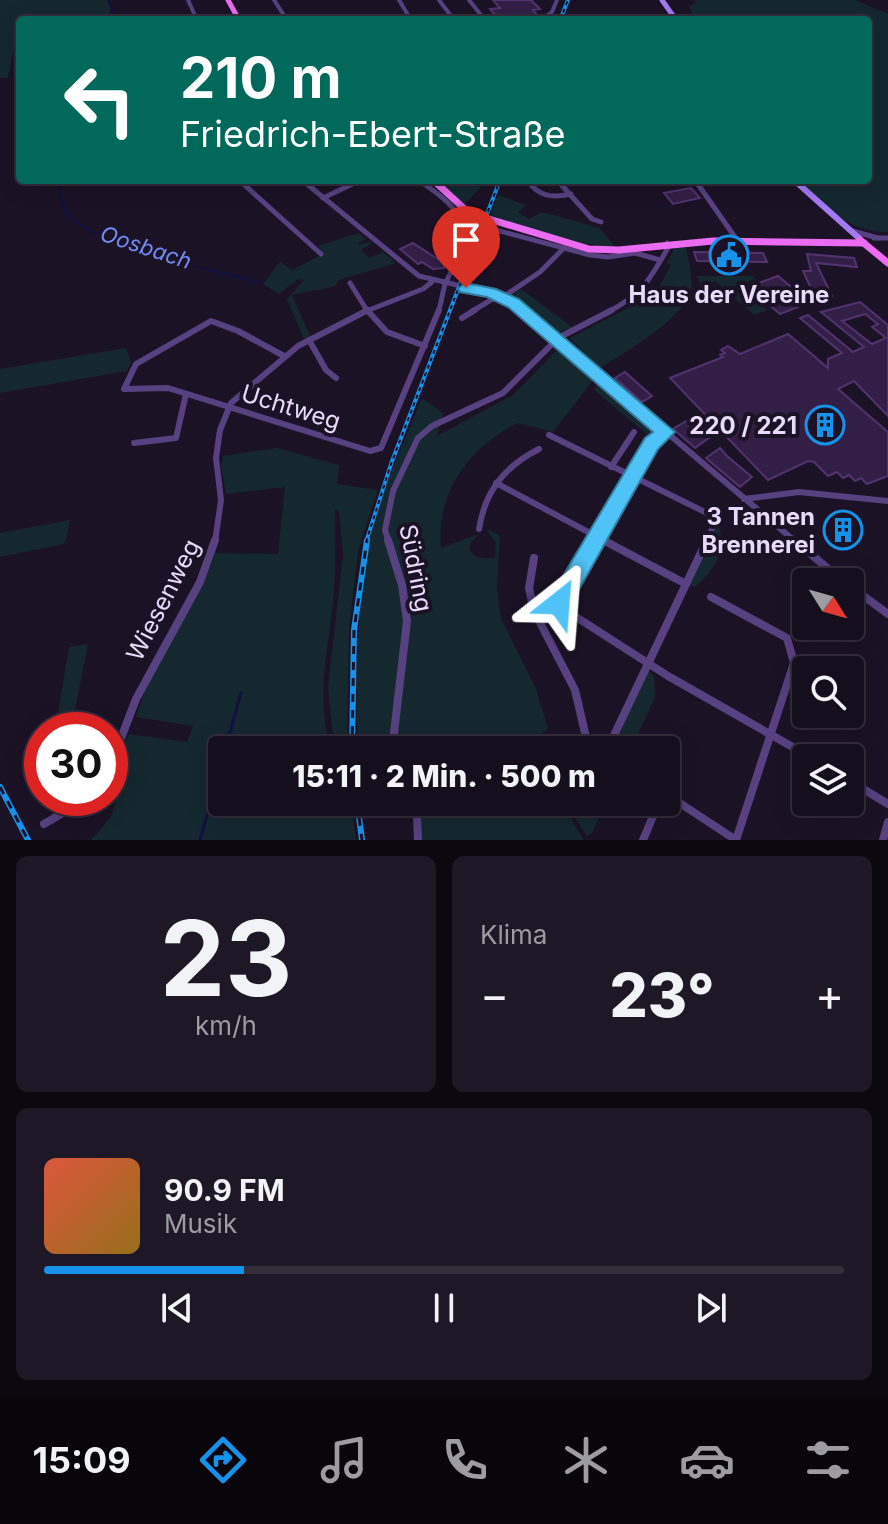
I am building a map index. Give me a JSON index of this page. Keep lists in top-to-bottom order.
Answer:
{
  "streets": {
    "street": ["Uchtweg", "Südring", "Wiesenweg"]
  },
  "crossings": [
    ["Uchtweg", "Wiesenweg"]
  ],
  "water": ["Oosbach"],
  "places": {
    "public building": ["Haus der Vereine"],
    "building": ["220 / 221", "3 Tannen Brennerei"]
  },
  "north": "bottom right",
  "page": {
    "turn": ["210 m", "Friedrich-Ebert-Straße"],
    "limit": "30",
    "trip": "15:11 · 2 Min. · 500 m",
    "tile": [
      ["23", "km/h"],
      "Klima"
    ],
    "heat": ["−", "23°", "+"],
    "song": ["90.9 FM", "Musik"],
    "tabs": "15:09"
  }
}
